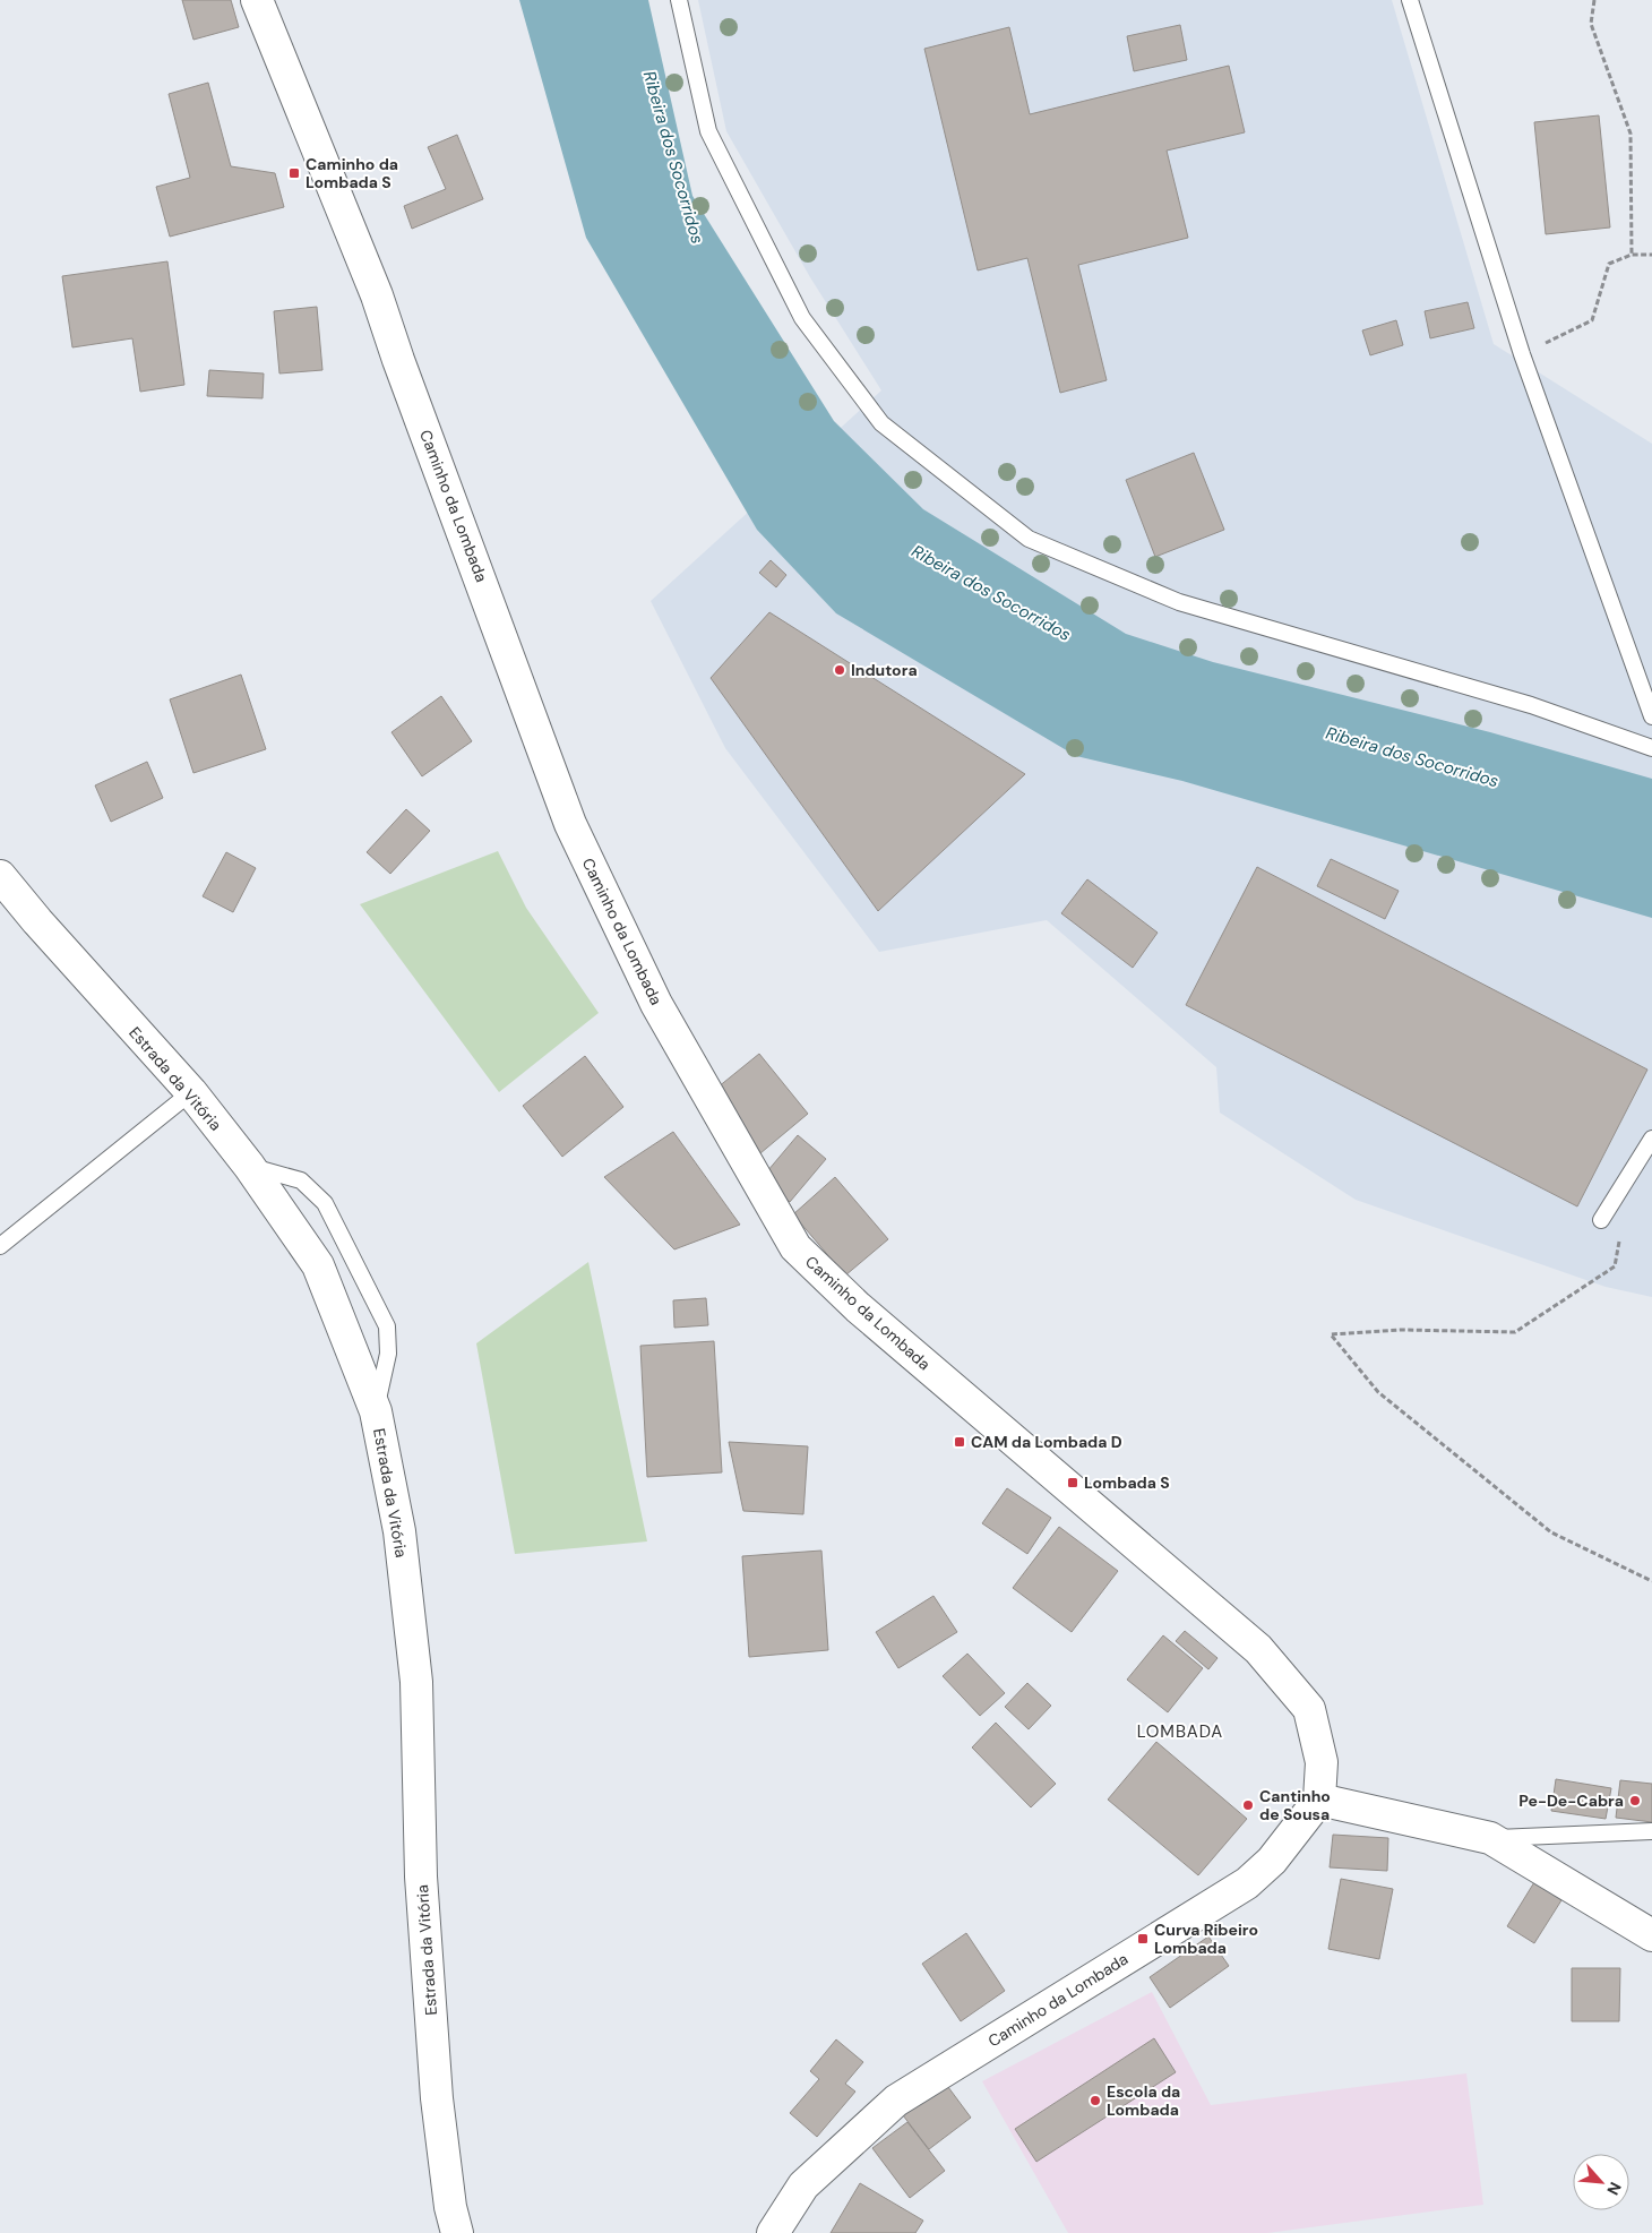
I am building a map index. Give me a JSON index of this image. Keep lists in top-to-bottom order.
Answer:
{
  "streets": {
    "street": ["Caminho da Lombada", "Estrada da Vitória"]
  },
  "districts": ["LOMBADA"],
  "water": ["Ribeira dos Socorridos"],
  "places": {
    "transit": [
      "Caminho da Lombada S",
      "CAM da Lombada D",
      "Lombada S",
      "Curva Ribeiro Lombada"
    ],
    "other": [
      "Indutora",
      "Pe-De-Cabra",
      "Cantinho de Sousa",
      "Escola da Lombada"
    ]
  },
  "north": "bottom right"
}
